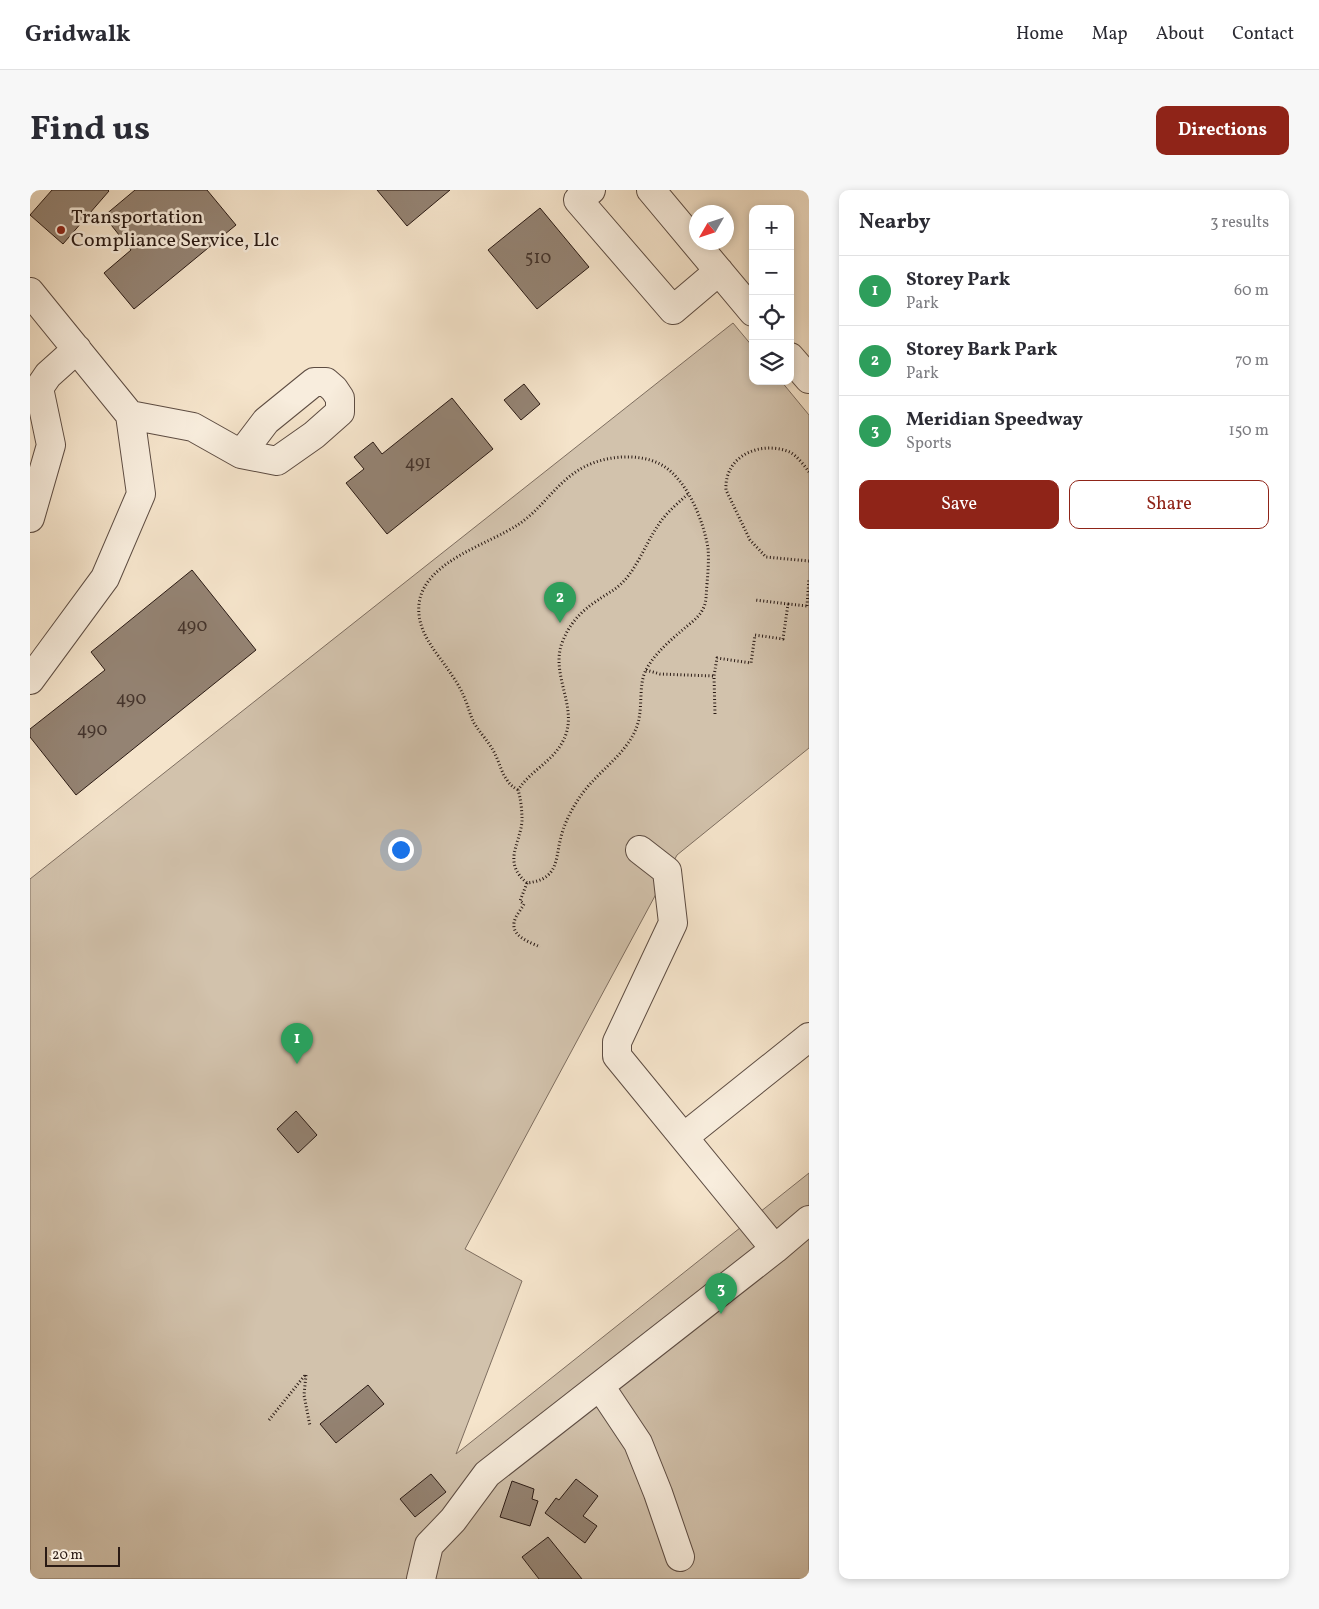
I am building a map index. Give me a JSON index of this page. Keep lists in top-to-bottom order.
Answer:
{
  "places": ["Transportation Compliance Service, Llc"],
  "house_numbers": [
    "510",
    "491",
    "490",
    "490",
    "490"
  ],
  "scale_bar": "20 m",
  "north": "bottom left",
  "page": {
    "header": "Gridwalk",
    "nav": [
      "Home",
      "Map",
      "About",
      "Contact"
    ],
    "title": "Find us",
    "buttons": [
      "Directions",
      ["Save", "Share"]
    ],
    "heading": ["Nearby", "3 results"],
    "map_buttons": ["+", "−"],
    "list": [
      {
        "mark": "1",
        "name": "Storey Park",
        "note": "Park",
        "value": "60 m"
      },
      {
        "mark": "2",
        "name": "Storey Bark Park",
        "note": "Park",
        "value": "70 m"
      },
      {
        "mark": "3",
        "name": "Meridian Speedway",
        "note": "Sports",
        "value": "150 m"
      }
    ],
    "pins": ["2", "1", "3"],
    "scale": "20 m"
  }
}
